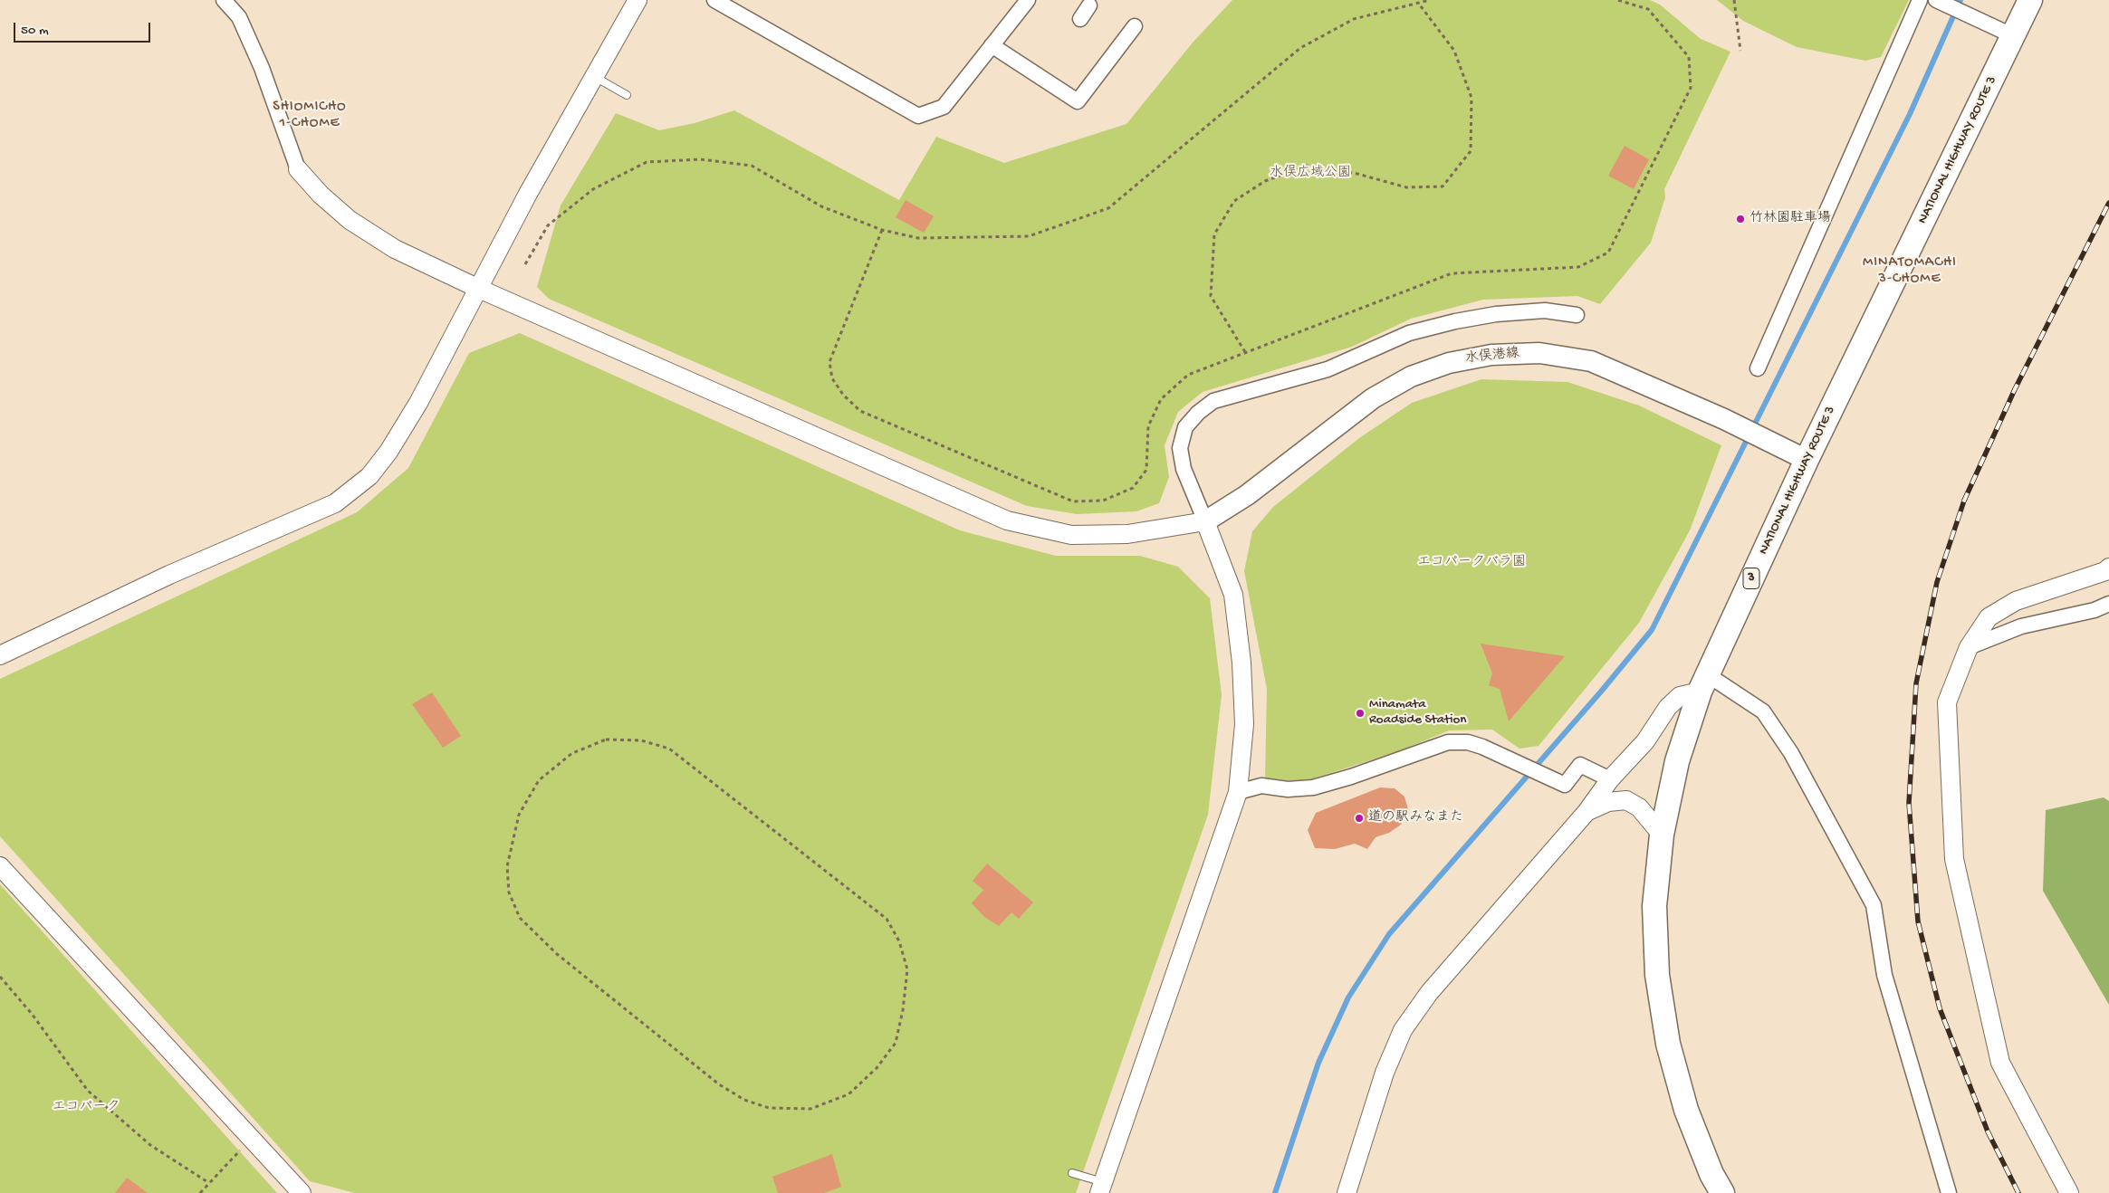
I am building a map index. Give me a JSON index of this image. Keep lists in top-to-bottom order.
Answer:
{
  "streets": {
    "highway": ["NATIONAL HIGHWAY ROUTE 3", "3"],
    "main road": ["水俣港線"]
  },
  "crossings": [
    ["NATIONAL HIGHWAY ROUTE 3", "水俣港線"]
  ],
  "districts": ["SHIOMICHO 1-CHOME", "MINATOMACHI 3-CHOME"],
  "parks": ["水俣広域公園", "エコパークバラ園", "エコパーク"],
  "places": ["竹林園駐車場", "Minamata Roadside Station", "道の駅みなまた"],
  "scale_bar": "50 m"
}
